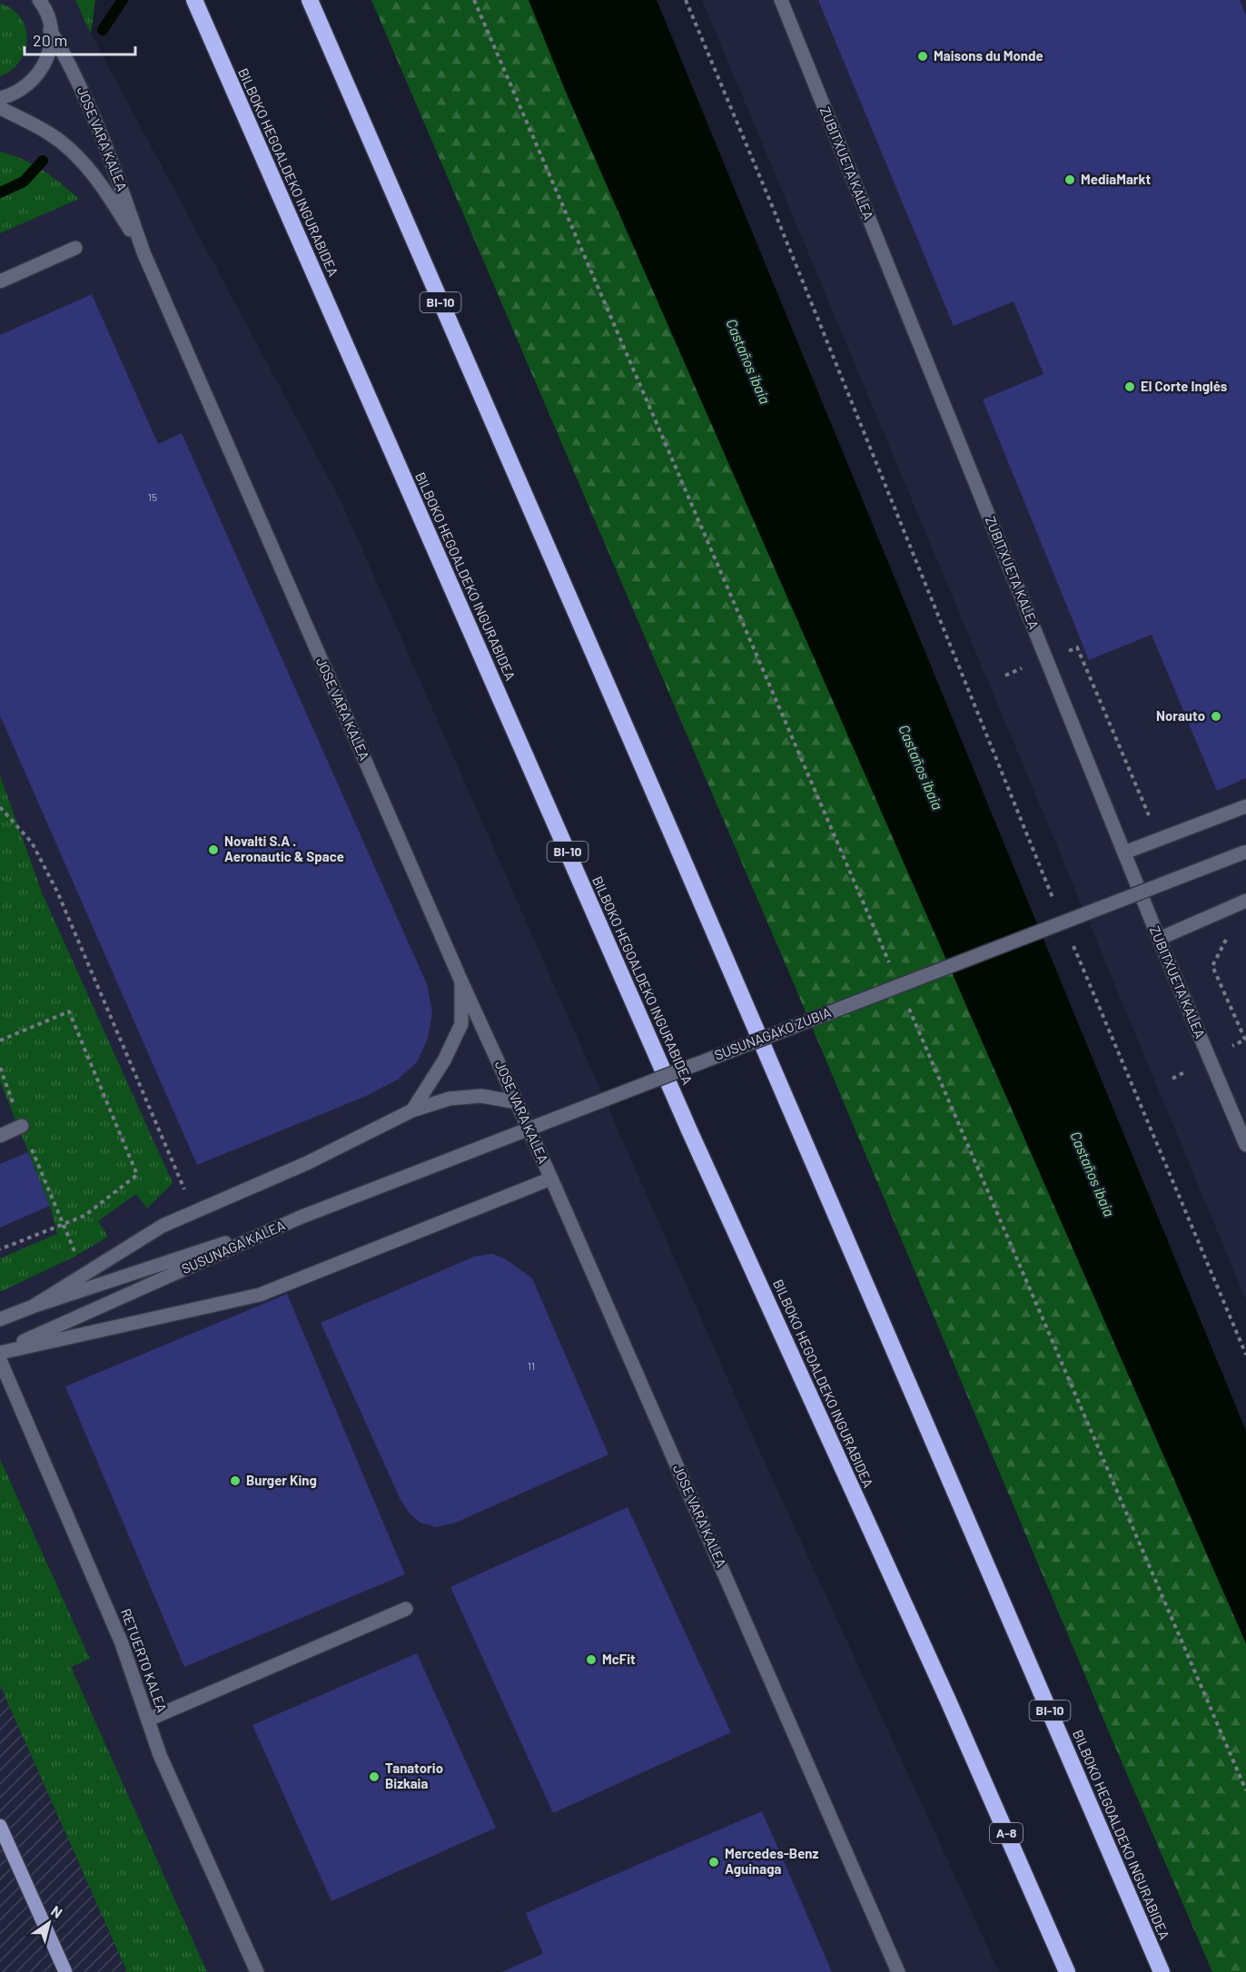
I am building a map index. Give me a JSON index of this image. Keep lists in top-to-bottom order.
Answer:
{
  "streets": {
    "highway": ["BILBOKO HEGOALDEKO INGURABIDEA", "BI-10", "A-8"],
    "street": [
      "JOSE VARA KALEA",
      "ZUBITXUETA KALEA",
      "SUSUNAGAKO ZUBIA",
      "SUSUNAGA KALEA",
      "RETUERTO KALEA"
    ]
  },
  "crossings": [
    ["JOSE VARA KALEA", "SUSUNAGA KALEA"],
    ["SUSUNAGAKO ZUBIA", "SUSUNAGA KALEA"]
  ],
  "water": ["Castaños ibaia"],
  "places": [
    "Maisons du Monde",
    "MediaMarkt",
    "El Corte Inglés",
    "Norauto",
    "Novalti S.A . Aeronautic & Space",
    "Burger King",
    "McFit",
    "Tanatorio Bizkaia",
    "Mercedes-Benz Aguinaga"
  ],
  "house_numbers": ["15", "11"],
  "scale_bar": "20 m",
  "north": "top right"
}
